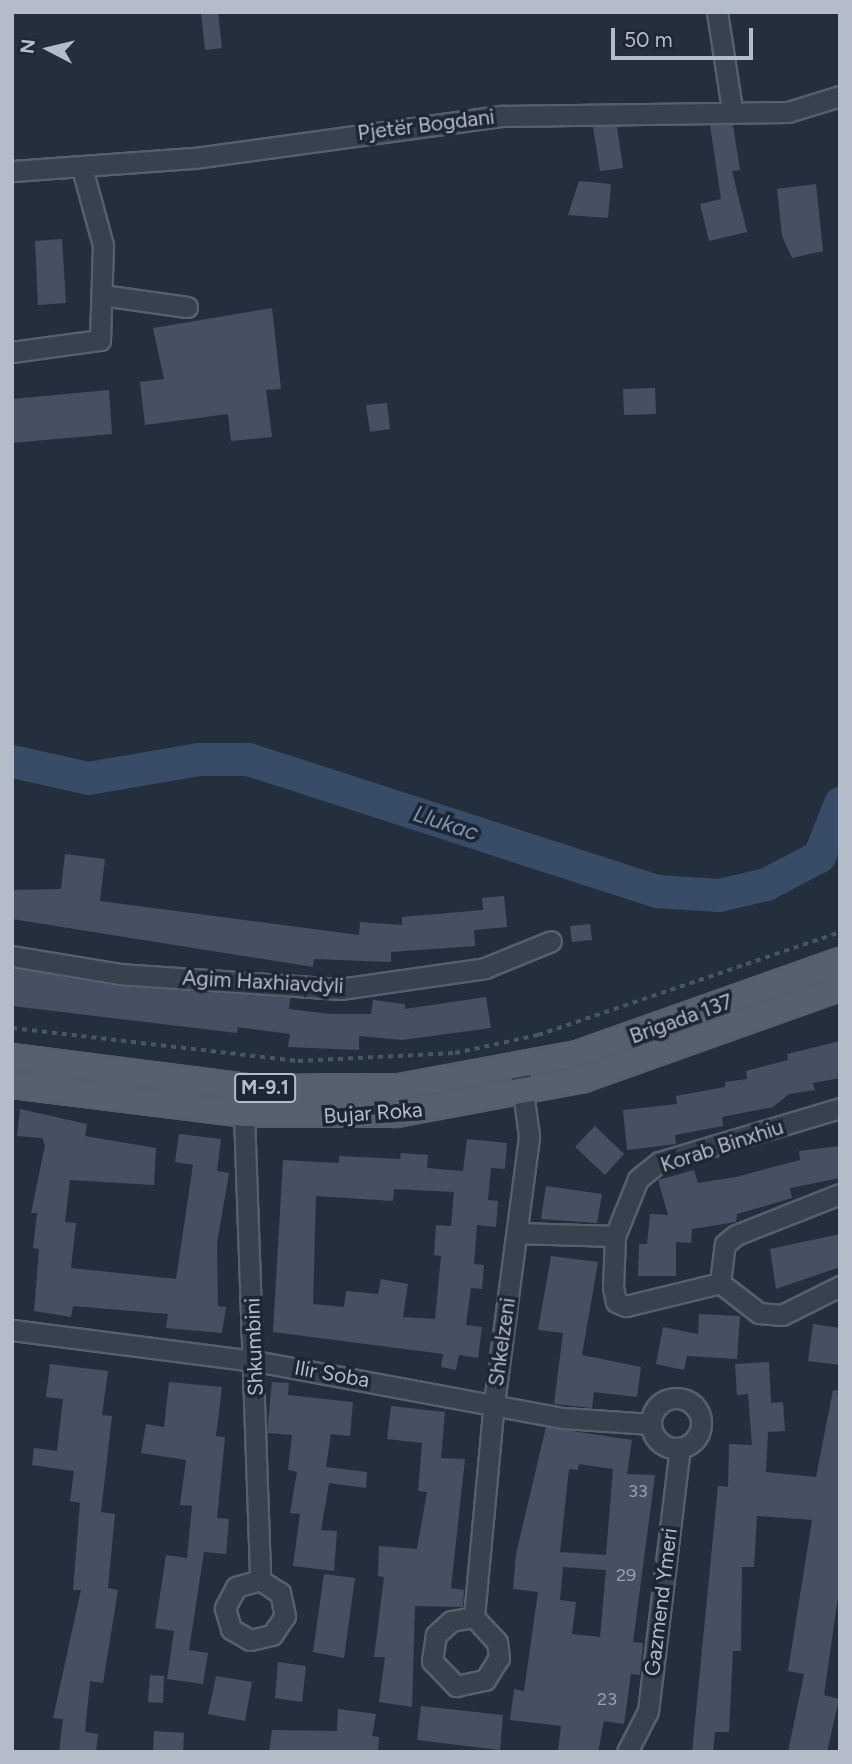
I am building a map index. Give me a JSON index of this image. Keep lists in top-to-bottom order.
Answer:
{
  "streets": {
    "main road": ["Brigada 137", "M-9.1", "Bujar Roka"],
    "street": [
      "Pjetër Bogdani",
      "Agim Haxhiavdyli",
      "Korab Binxhiu",
      "Shkelzeni",
      "Shkumbini",
      "Ilir Soba",
      "Gazmend Ymeri"
    ]
  },
  "crossings": [
    ["Brigada 137", "Bujar Roka"],
    ["Brigada 137", "Shkelzeni"],
    ["Bujar Roka", "Shkelzeni"],
    ["Bujar Roka", "Shkumbini"],
    ["Shkelzeni", "Ilir Soba"],
    ["Shkumbini", "Ilir Soba"],
    ["Ilir Soba", "Gazmend Ymeri"]
  ],
  "water": ["Llukac"],
  "house_numbers": ["33", "29", "23"],
  "scale_bar": "50 m",
  "north": "left"
}
